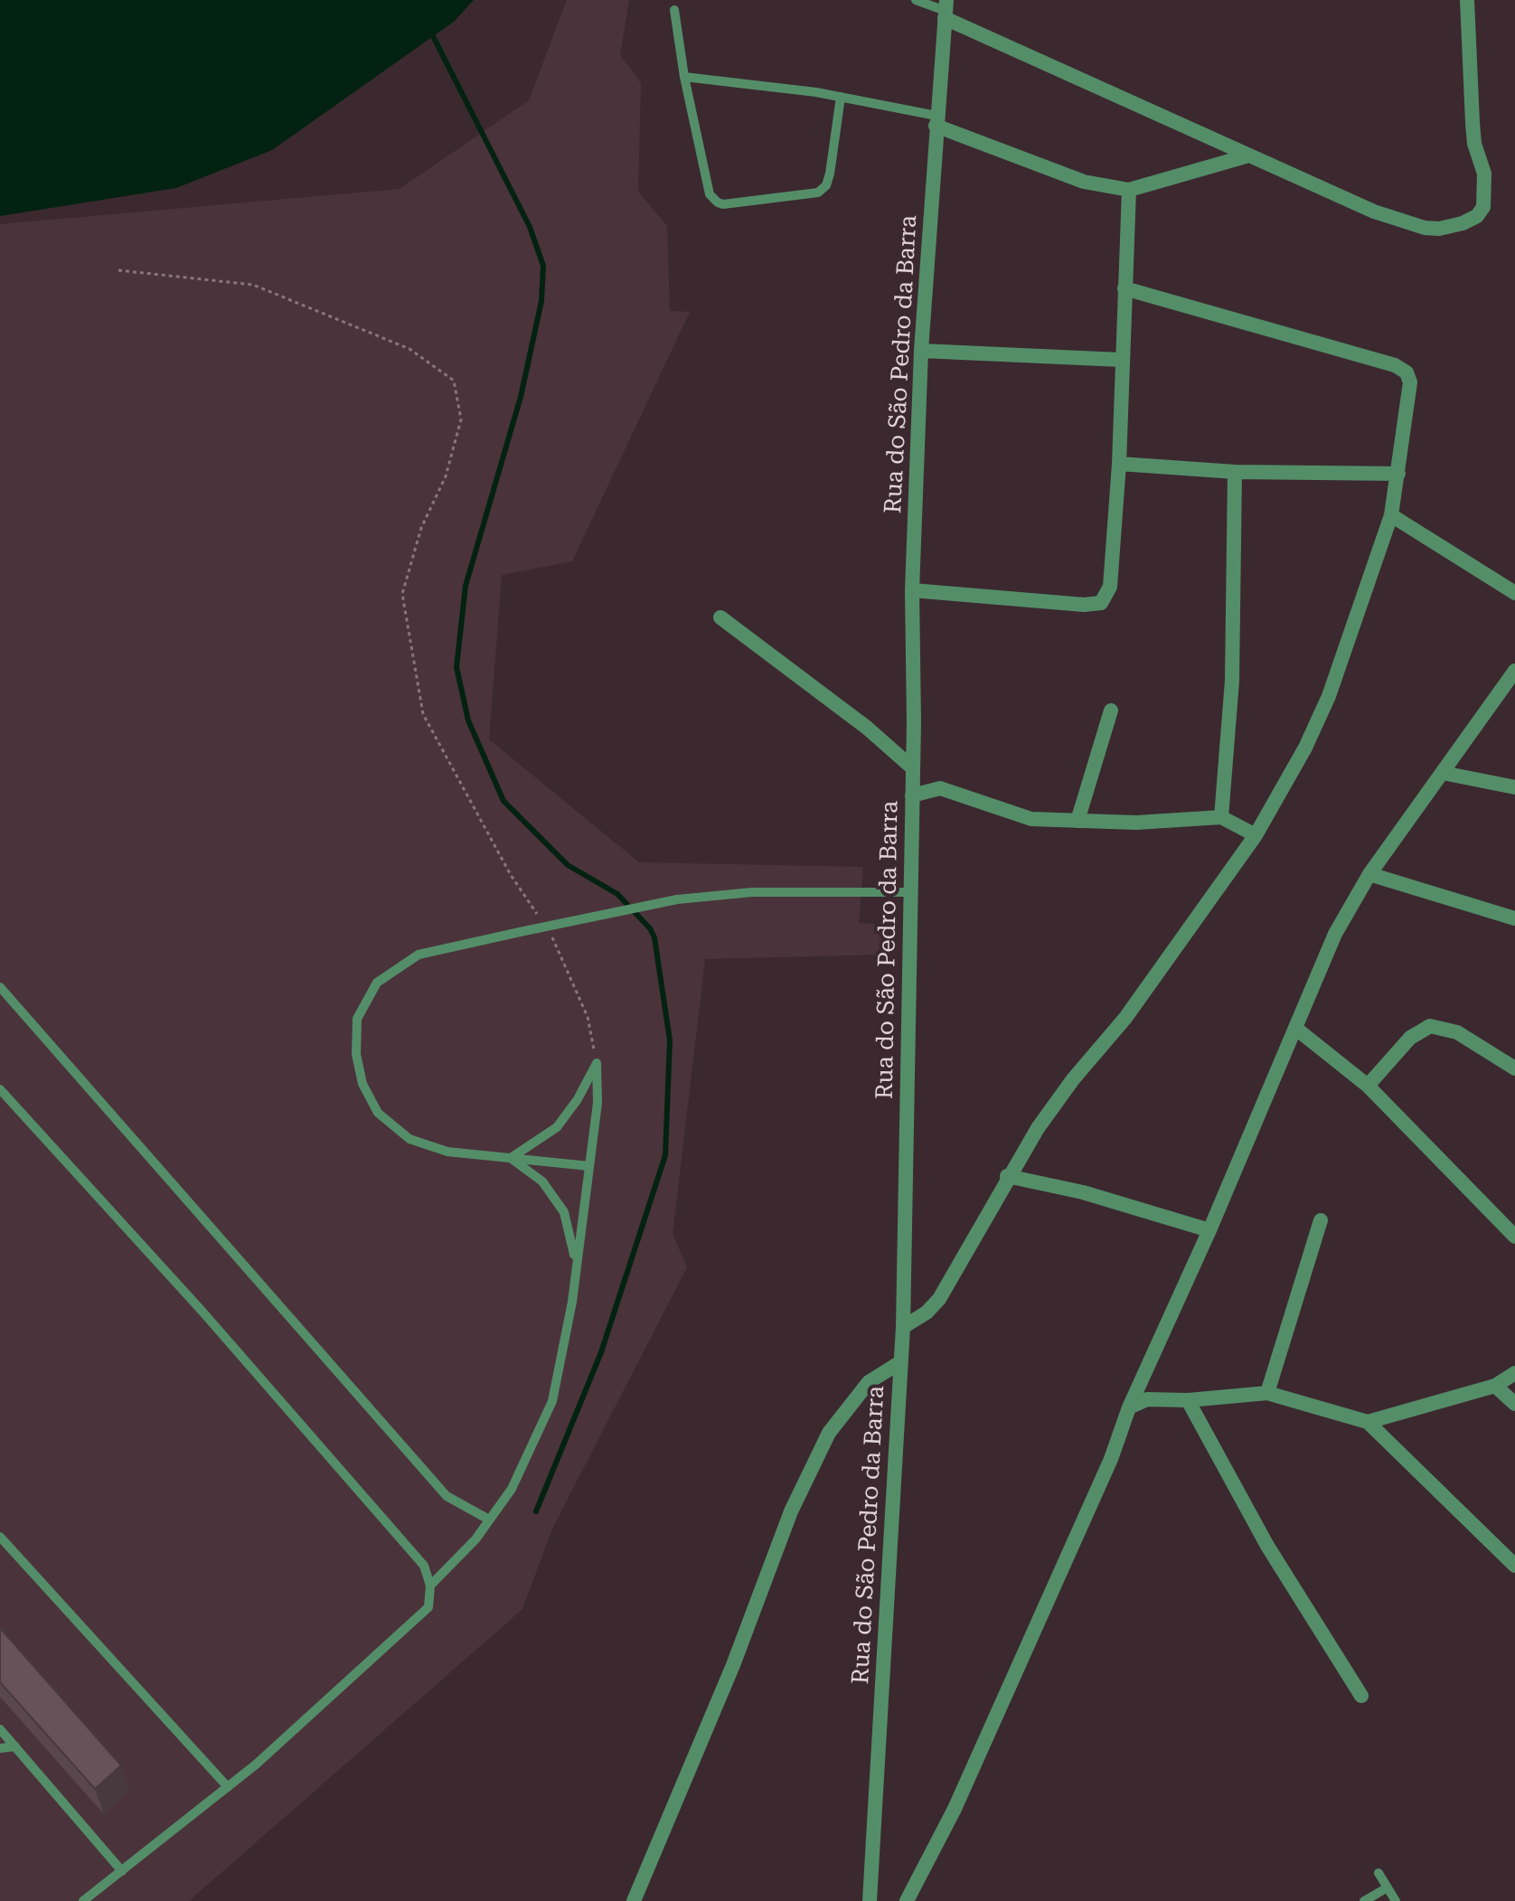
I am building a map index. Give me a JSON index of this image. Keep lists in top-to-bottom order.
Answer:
{
  "streets": {
    "street": ["Rua do São Pedro da Barra"]
  }
}
